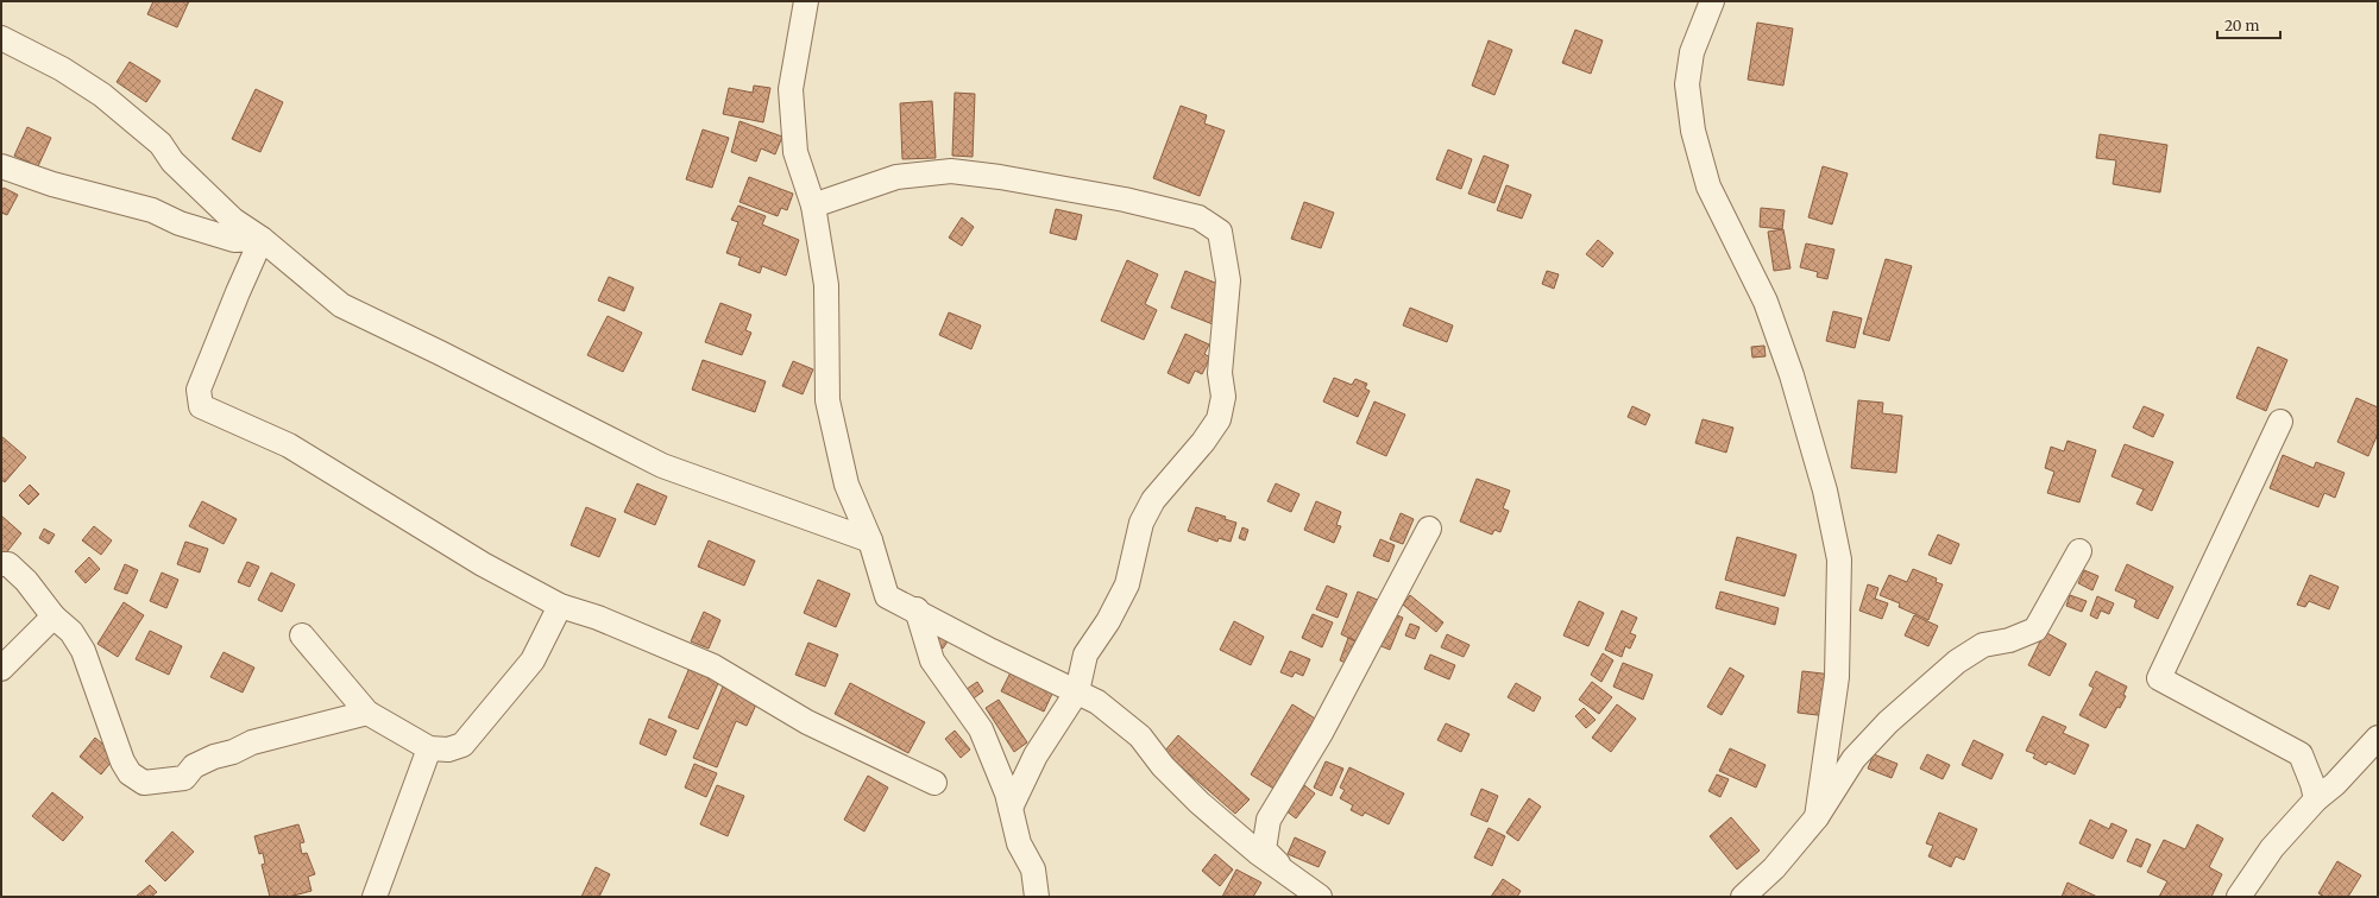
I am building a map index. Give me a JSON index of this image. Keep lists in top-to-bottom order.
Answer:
{
  "scale_bar": "20 m"
}
